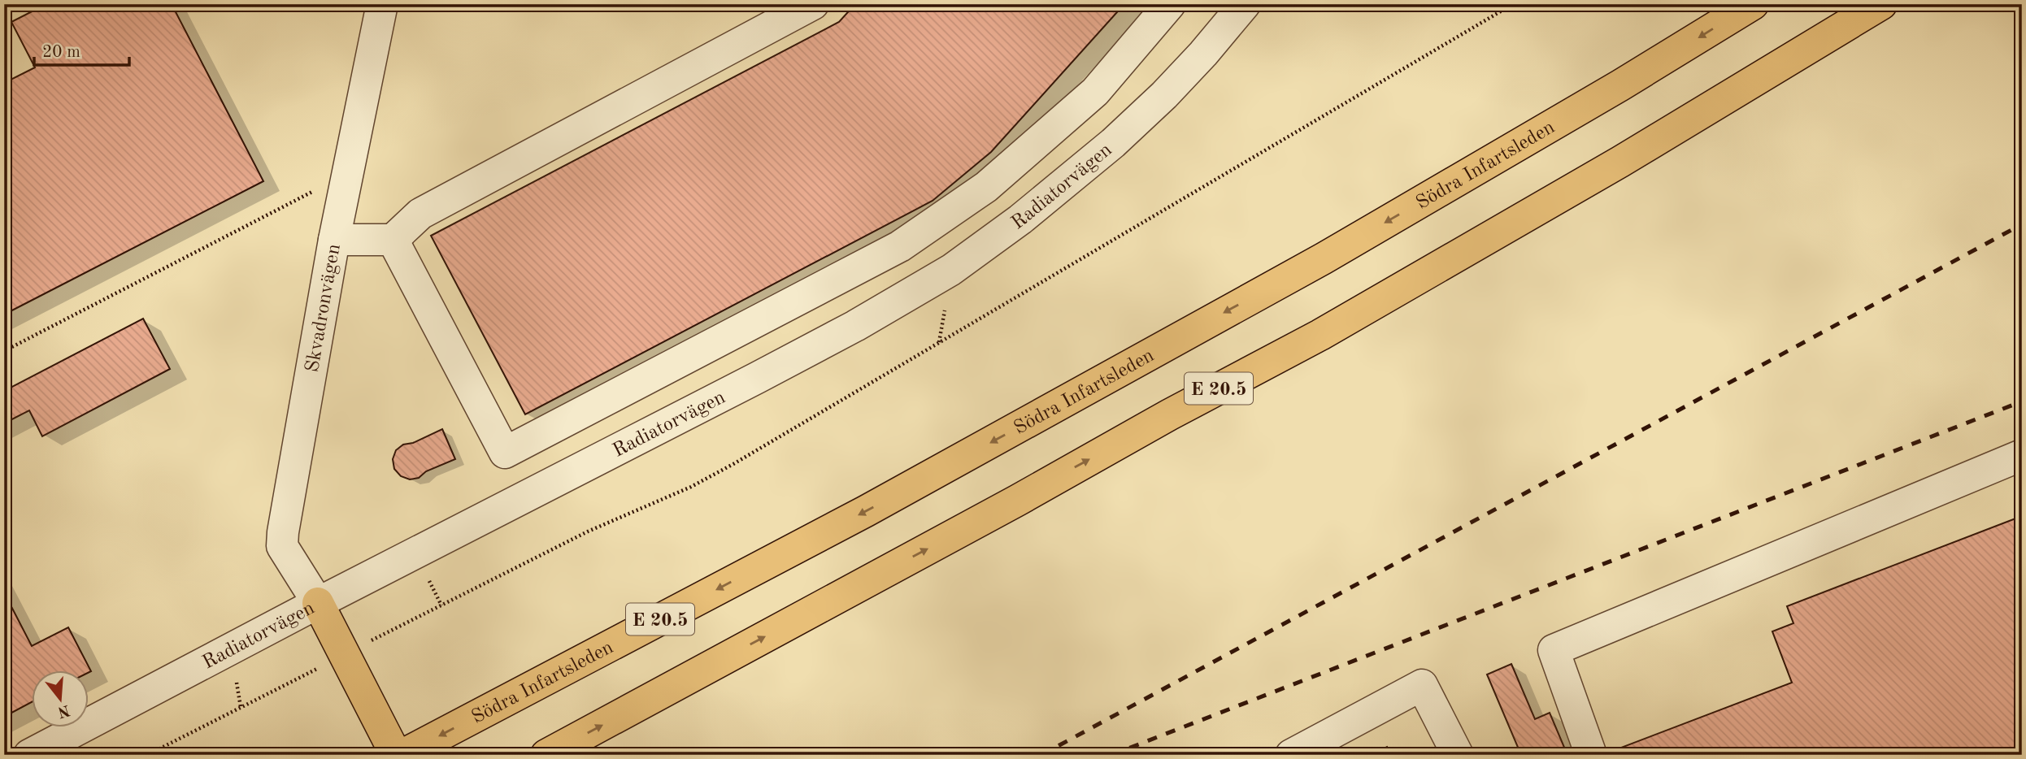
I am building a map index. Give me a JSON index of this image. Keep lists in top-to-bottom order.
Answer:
{
  "streets": {
    "main road": ["Södra Infartsleden", "E 20.5"],
    "street": ["Radiatorvägen", "Skvadronvägen"]
  },
  "crossings": [
    ["Radiatorvägen", "Skvadronvägen"]
  ],
  "scale_bar": "20 m",
  "north": "bottom"
}
